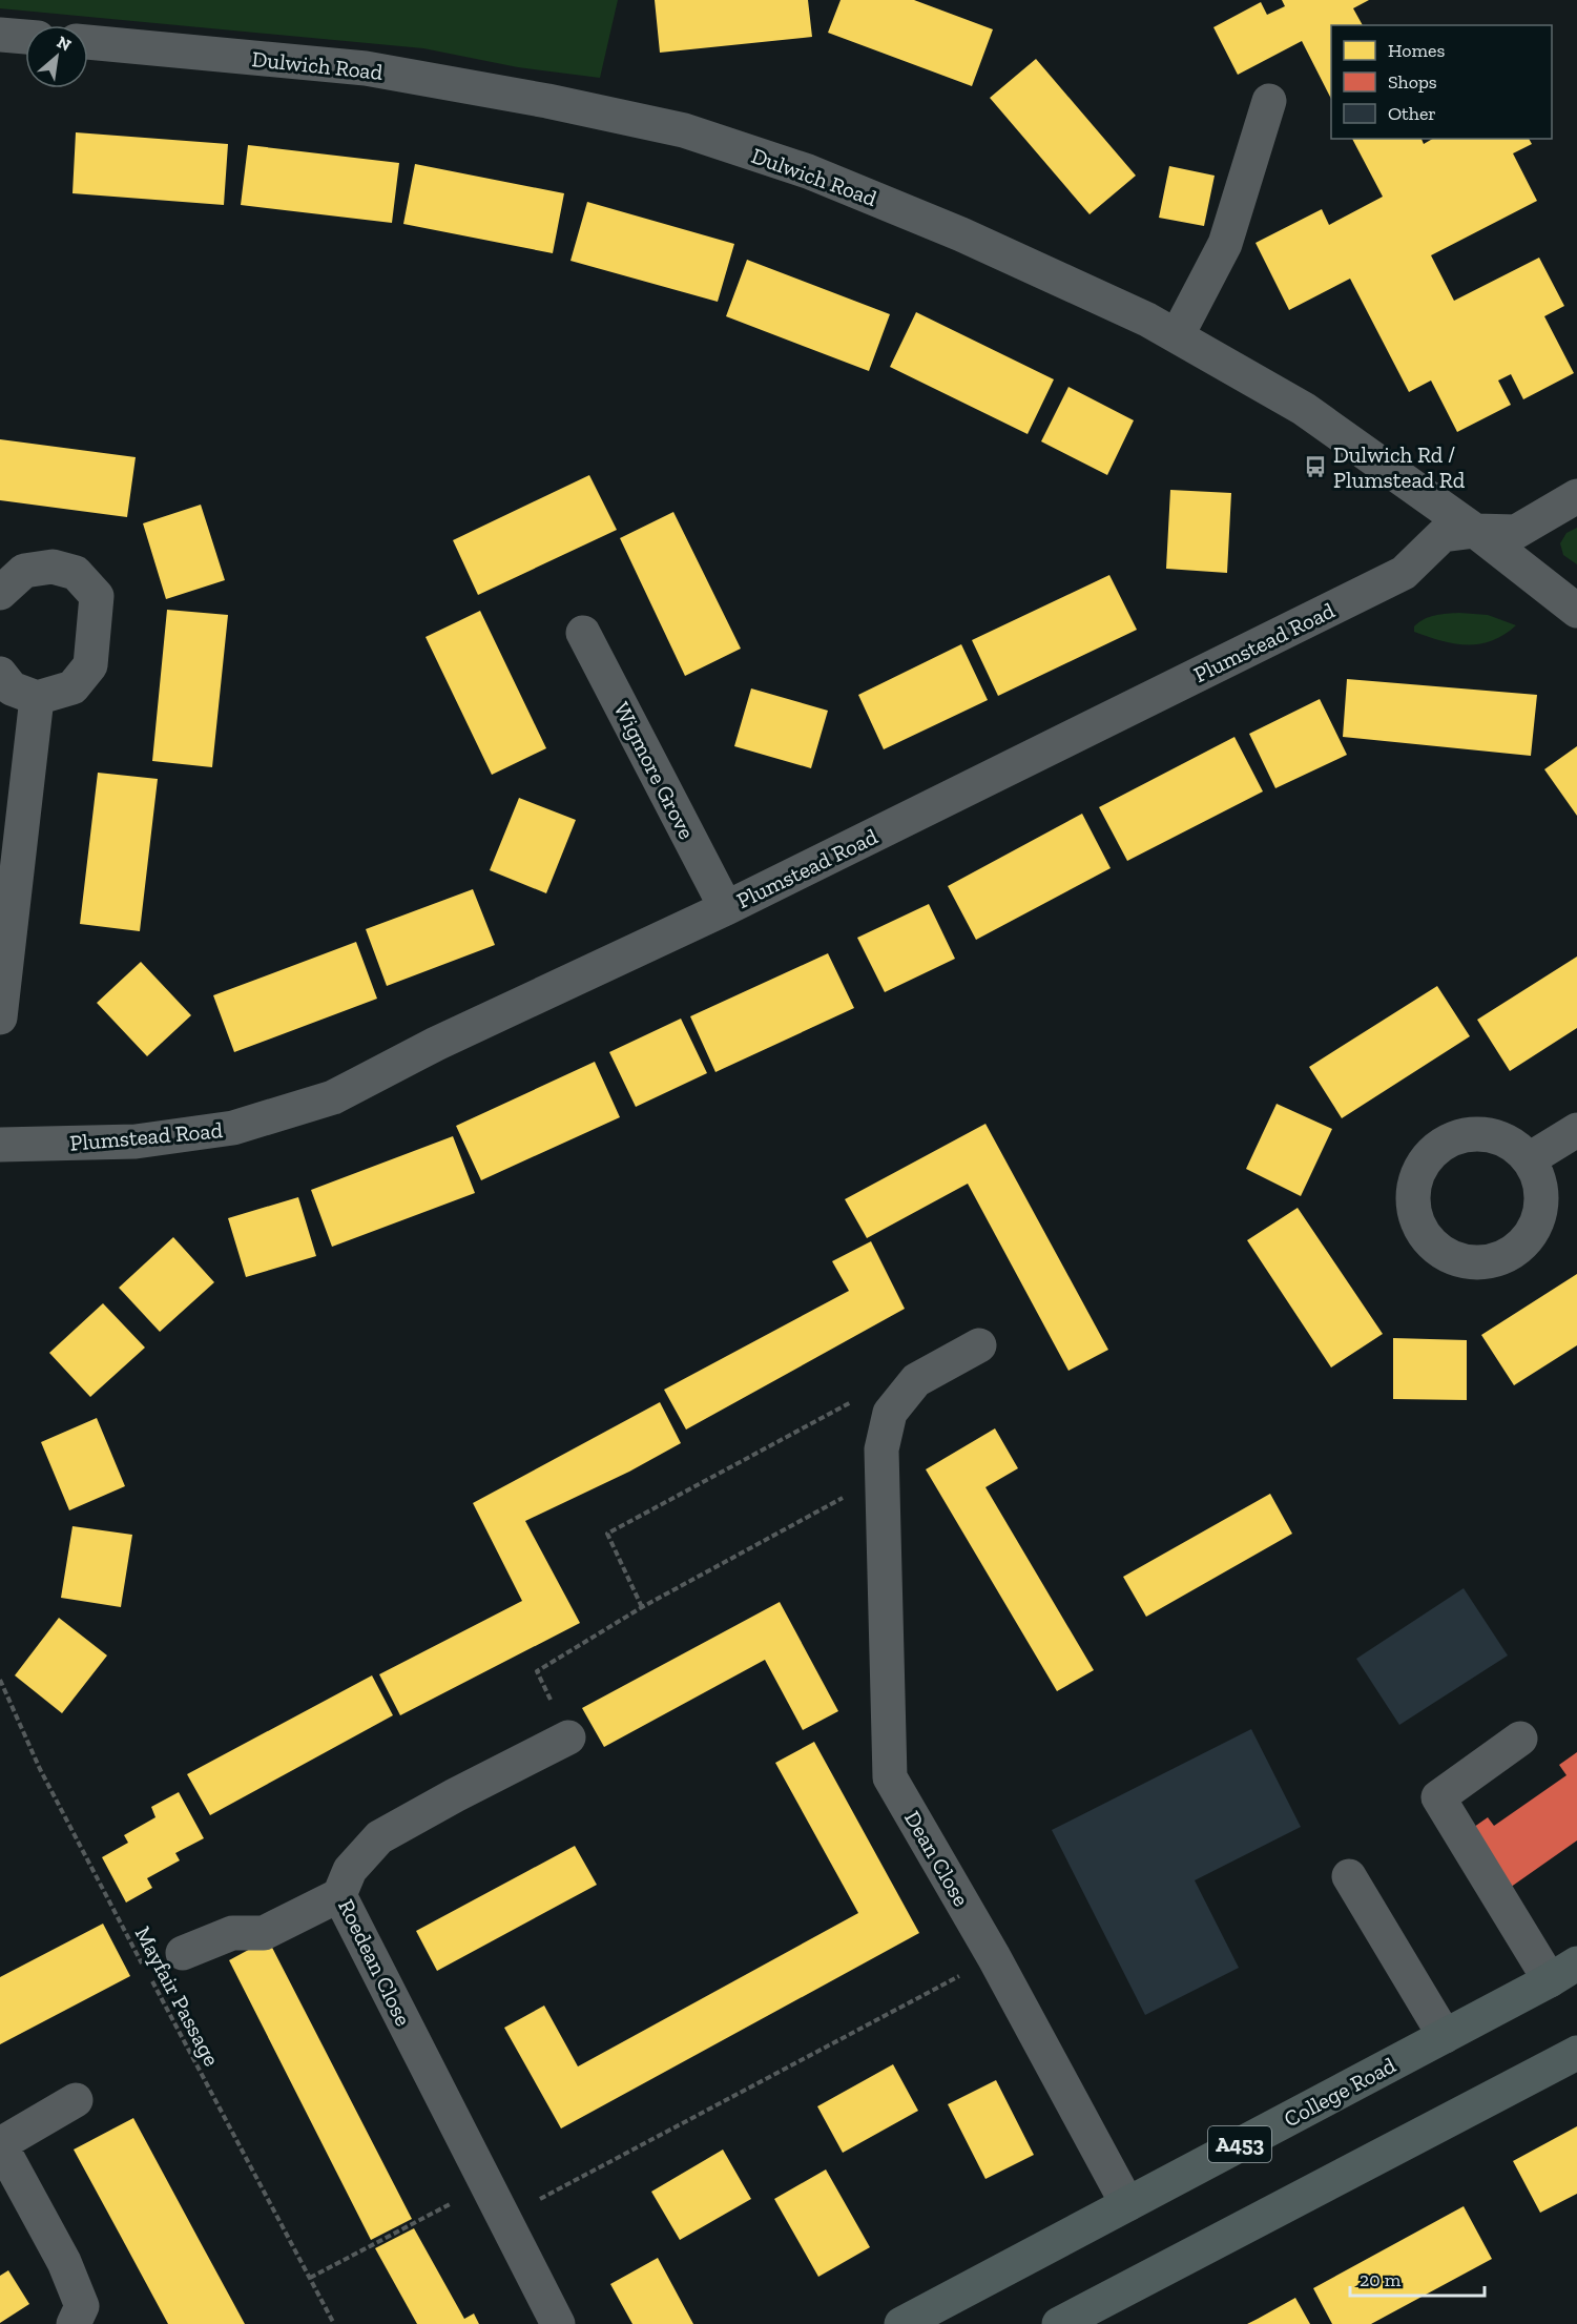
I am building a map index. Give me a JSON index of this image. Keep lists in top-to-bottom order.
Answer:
{
  "streets": {
    "main road": ["College Road", "A453"],
    "street": [
      "Dulwich Road",
      "Plumstead Road",
      "Wigmore Grove",
      "Dean Close",
      "Roedean Close"
    ],
    "path": ["Mayfair Passage"]
  },
  "crossings": [
    ["Dulwich Road", "Plumstead Road"],
    ["Plumstead Road", "Wigmore Grove"],
    ["Dean Close", "College Road"]
  ],
  "places": {
    "bus stop": ["Dulwich Rd / Plumstead Rd"]
  },
  "legend": ["Homes", "Shops", "Other"],
  "scale_bar": "20 m",
  "north": "top right"
}
